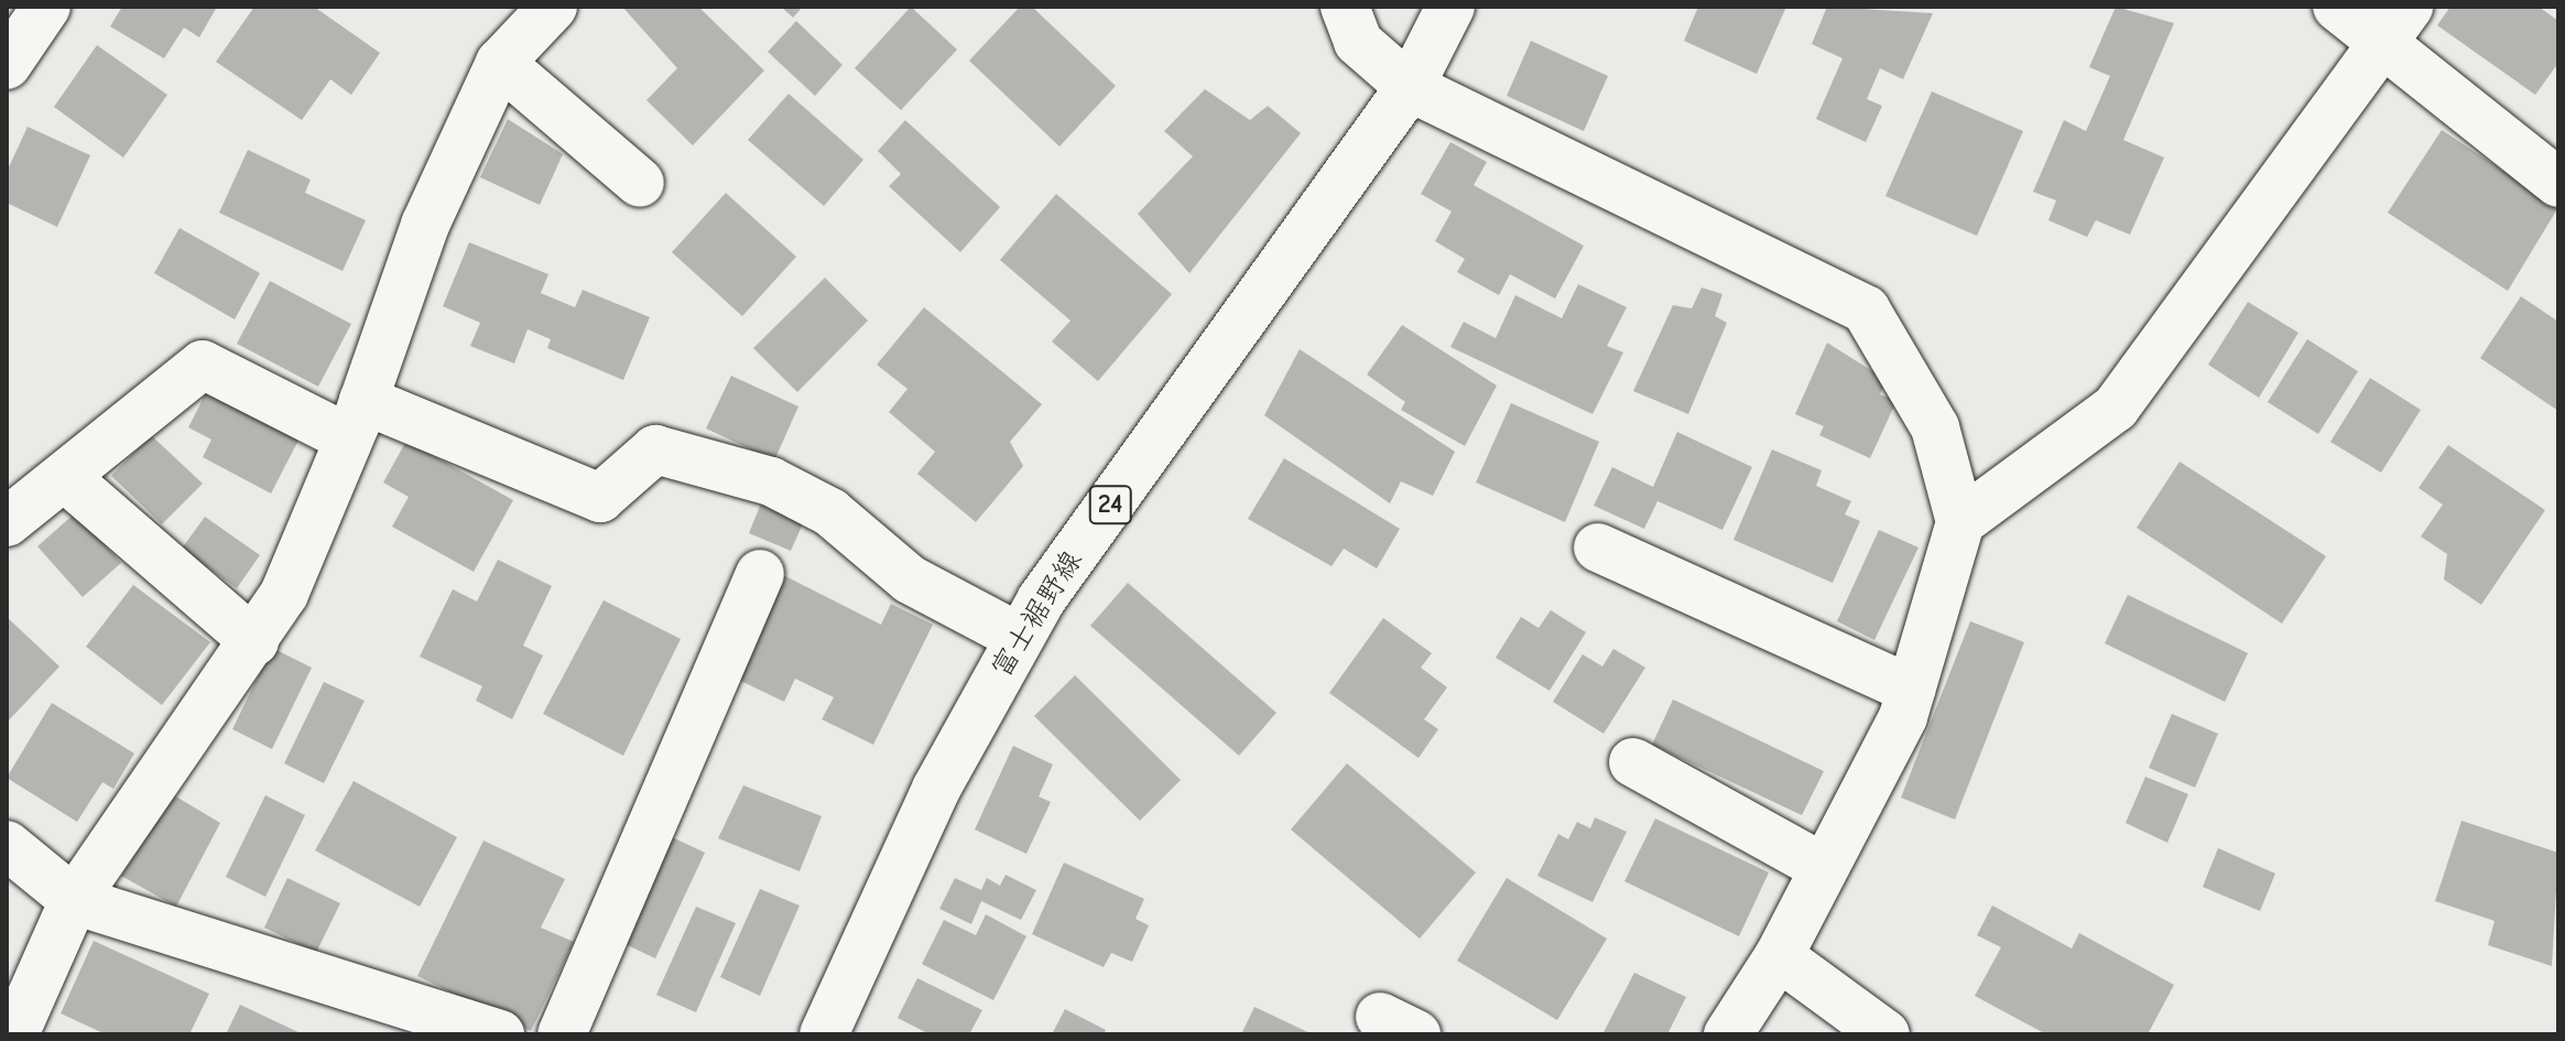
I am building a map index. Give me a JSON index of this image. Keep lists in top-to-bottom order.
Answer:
{
  "streets": {
    "street": ["24", "富士裾野線"]
  }
}
